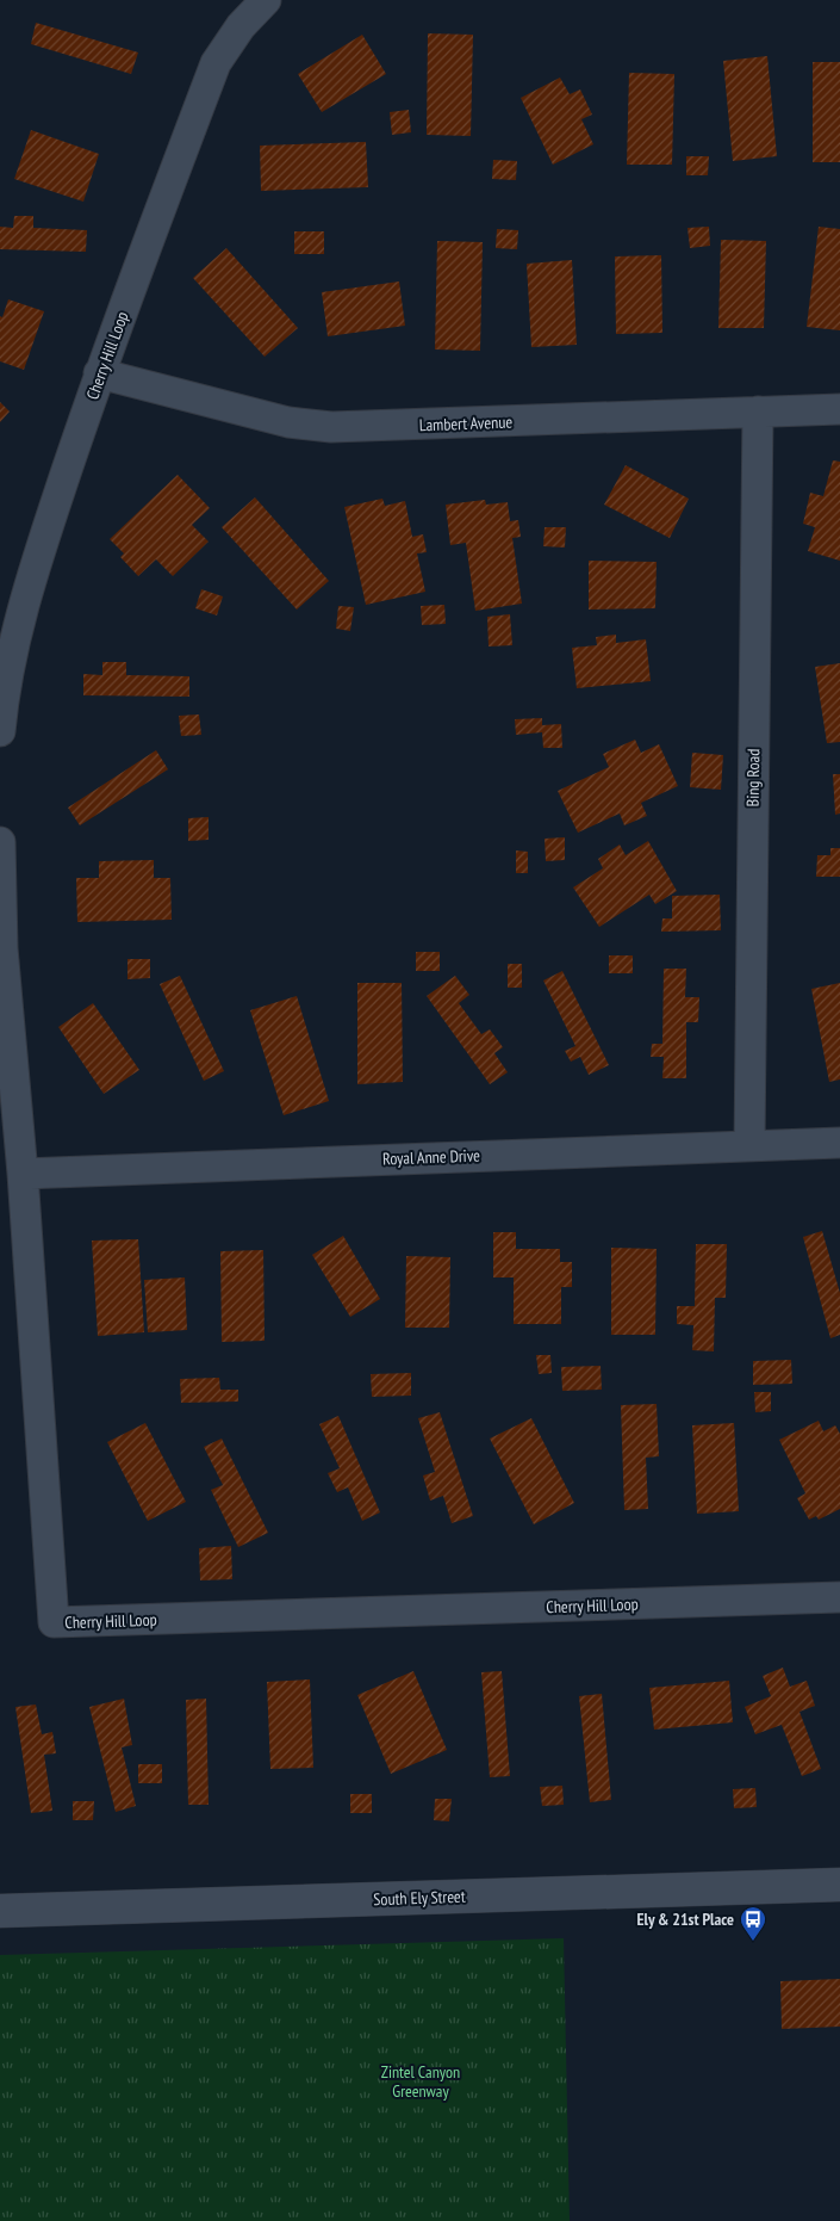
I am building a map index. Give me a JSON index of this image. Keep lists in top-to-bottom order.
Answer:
{
  "streets": {
    "street": [
      "Cherry Hill Loop",
      "Lambert Avenue",
      "Bing Road",
      "Royal Anne Drive",
      "South Ely Street"
    ]
  },
  "crossings": [
    ["Cherry Hill Loop", "Lambert Avenue"],
    ["Cherry Hill Loop", "Royal Anne Drive"],
    ["Lambert Avenue", "Bing Road"],
    ["Bing Road", "Royal Anne Drive"]
  ],
  "parks": ["Zintel Canyon Greenway"],
  "places": {
    "bus stop": ["Ely & 21st Place"]
  }
}
